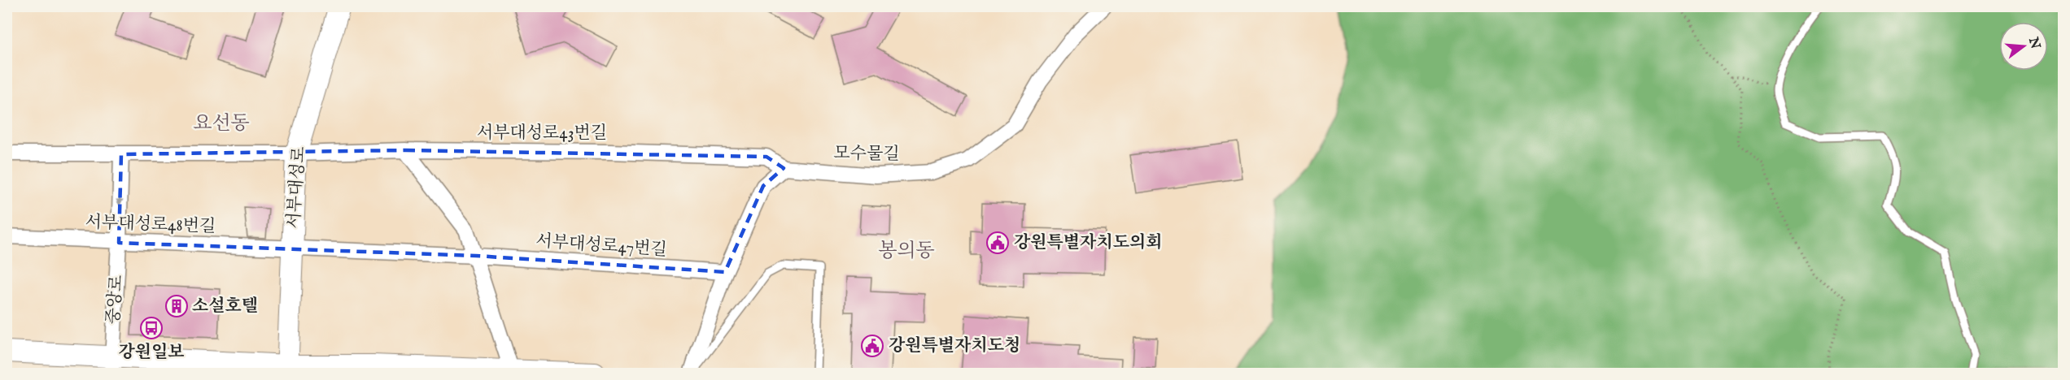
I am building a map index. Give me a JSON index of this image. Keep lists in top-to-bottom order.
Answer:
{
  "streets": {
    "street": [
      "서부대성로43번길",
      "모수물길",
      "서부대성로",
      "서부대성로48번길",
      "서부대성로47번길",
      "중앙로"
    ]
  },
  "crossings": [
    ["서부대성로43번길", "모수물길"],
    ["서부대성로43번길", "서부대성로"],
    ["서부대성로43번길", "중앙로"],
    ["서부대성로", "서부대성로48번길"],
    ["서부대성로", "서부대성로47번길"],
    ["서부대성로48번길", "서부대성로47번길"],
    ["서부대성로48번길", "중앙로"]
  ],
  "one_way": ["중앙로"],
  "districts": ["요선동", "봉의동"],
  "places": {
    "public building": ["강원특별자치도의회", "강원특별자치도청"],
    "building": ["소설호텔"],
    "bus stop": ["강원일보"]
  },
  "north": "right"
}
